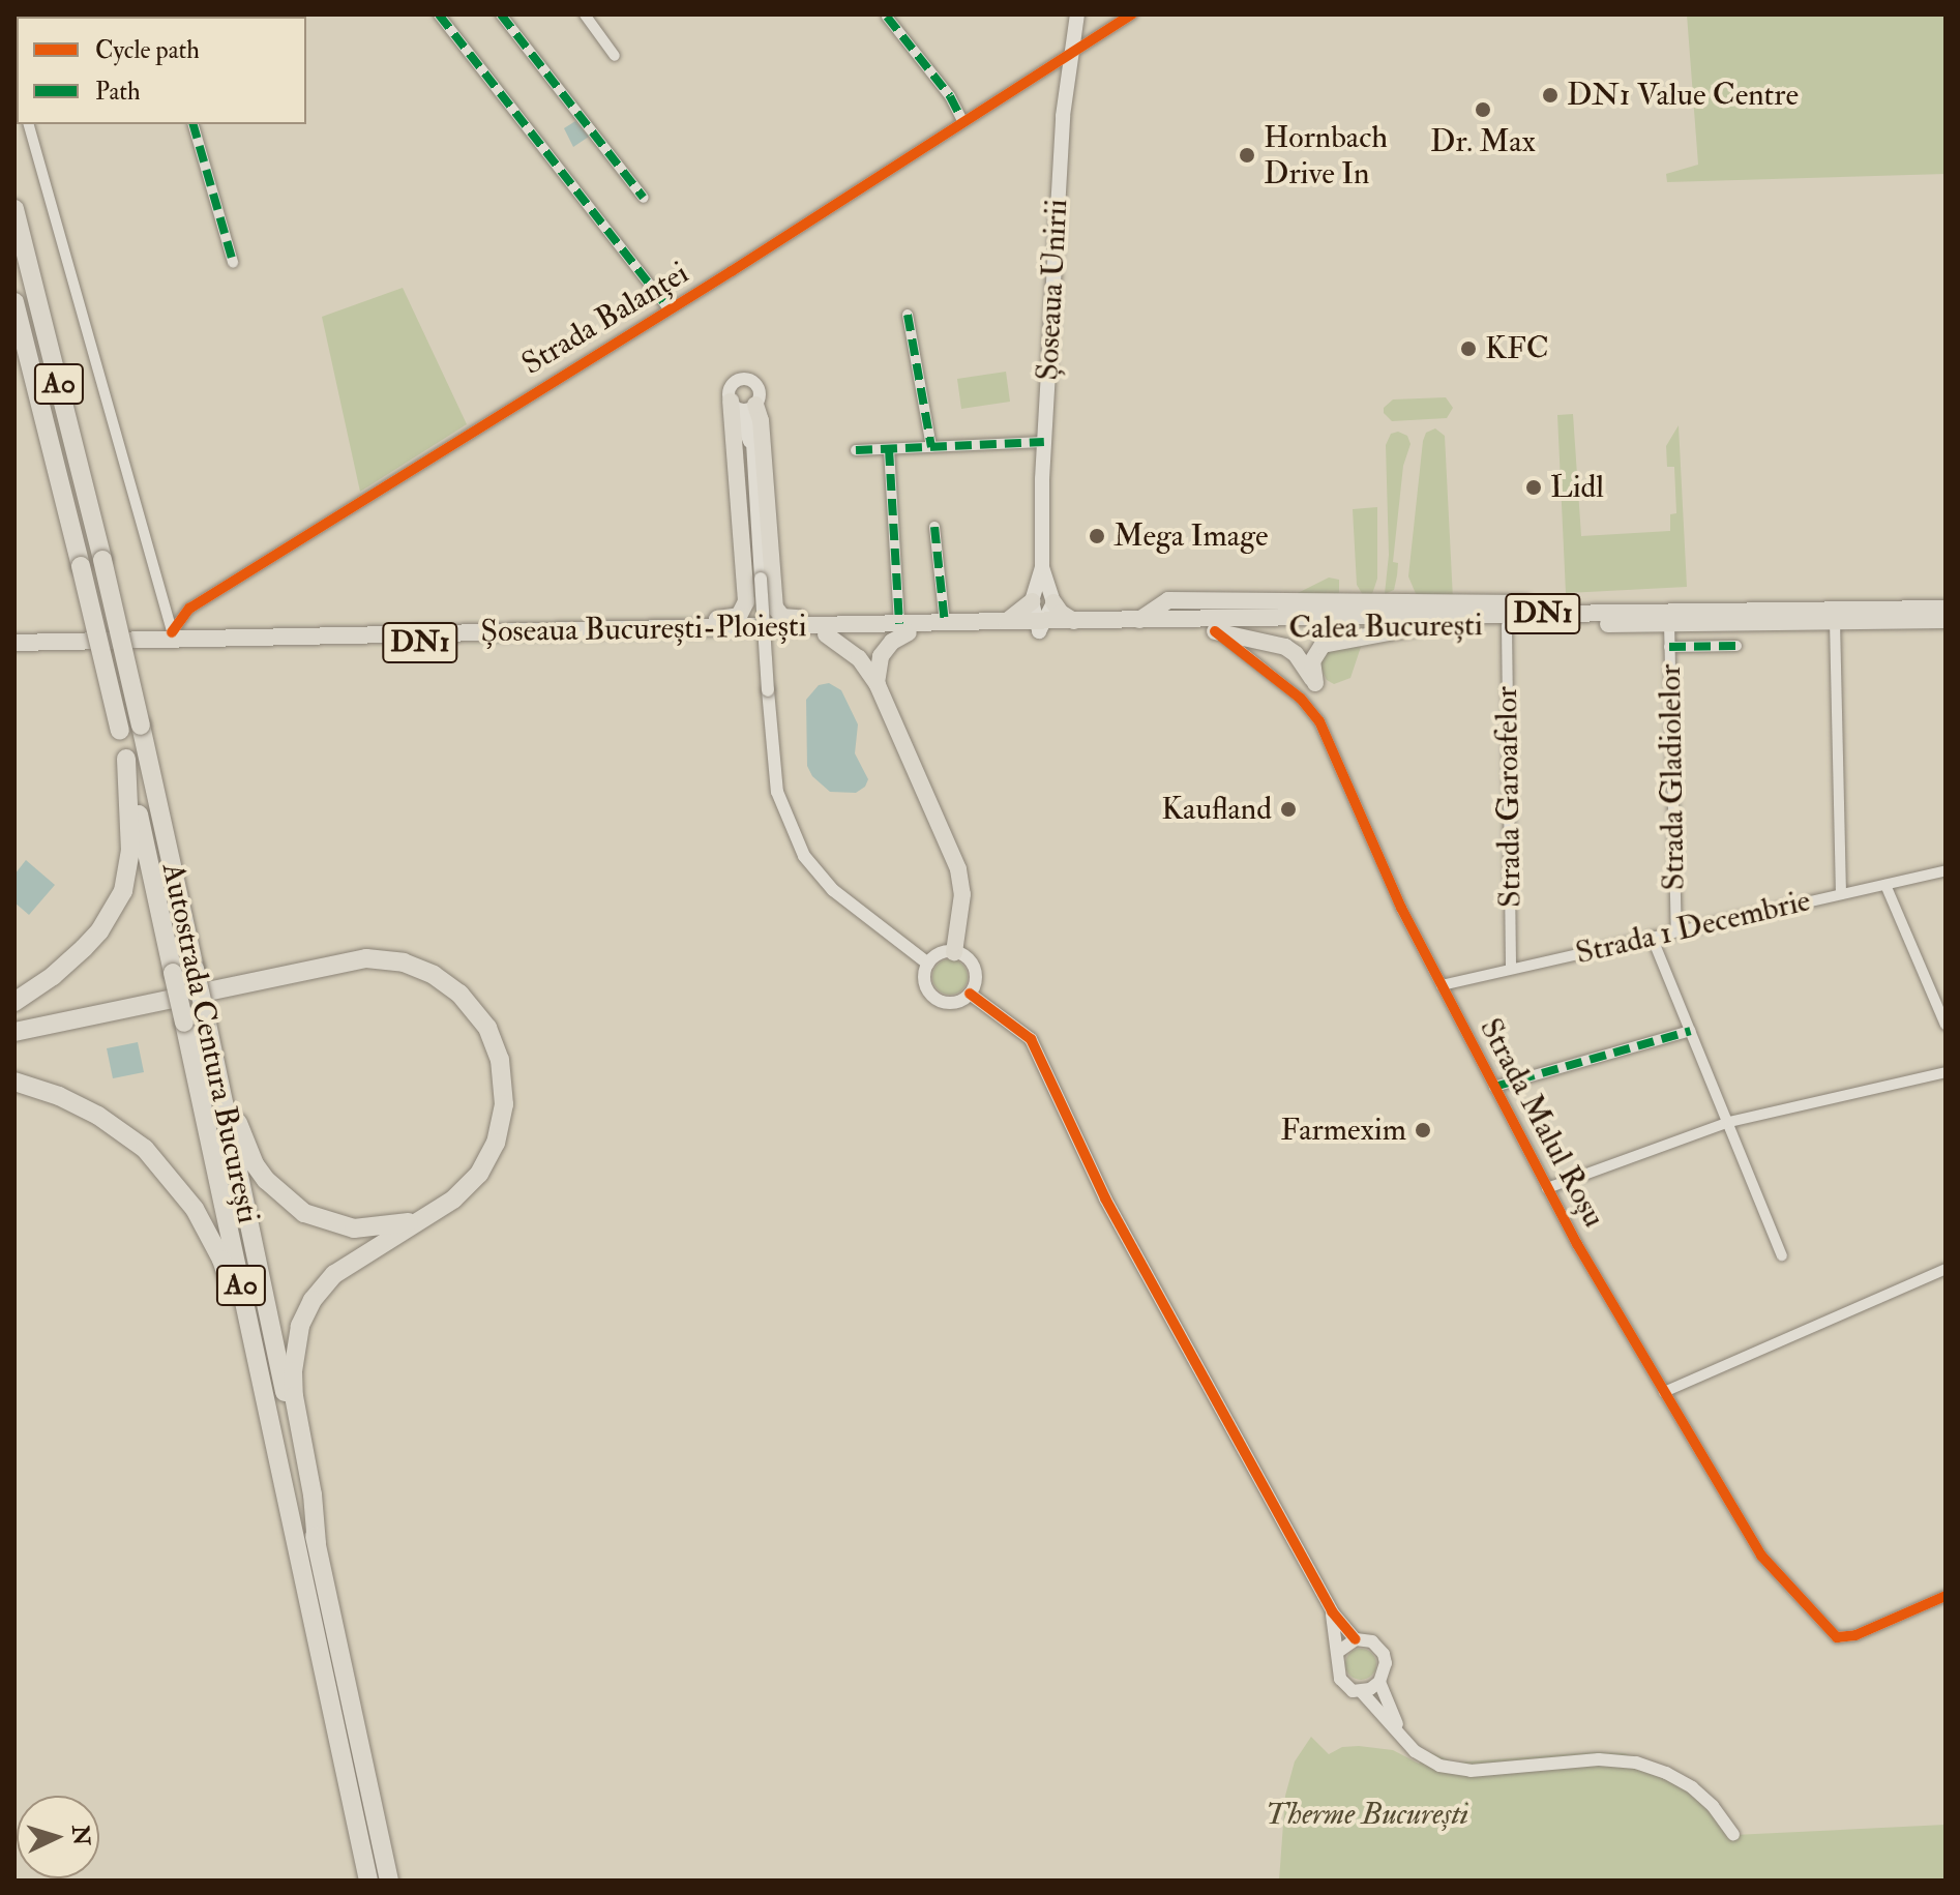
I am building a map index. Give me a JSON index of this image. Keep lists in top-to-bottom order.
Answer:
{
  "streets": {
    "highway": [
      "A0",
      "DN1",
      "Calea București",
      "Șoseaua București-Ploiești",
      "Autostrada Centura București"
    ],
    "main road": ["Șoseaua Unirii"],
    "street": [
      "Strada Balanței",
      "Strada Gladiolelor",
      "Strada Garoafelor",
      "Strada 1 Decembrie",
      "Strada Malul Roșu"
    ]
  },
  "crossings": [
    ["Șoseaua Unirii", "Strada Balanței"],
    ["Strada Balanței", "Șoseaua București-Ploiești"],
    ["DN1", "Calea București"],
    ["DN1", "Șoseaua București-Ploiești"],
    ["DN1", "Strada Gladiolelor"],
    ["Calea București", "Șoseaua București-Ploiești"],
    ["Calea București", "Strada Gladiolelor"],
    ["Calea București", "Strada Garoafelor"],
    ["Calea București", "Strada Malul Roșu"],
    ["Strada Gladiolelor", "Strada 1 Decembrie"],
    ["Strada Garoafelor", "Strada 1 Decembrie"],
    ["Strada 1 Decembrie", "Strada Malul Roșu"]
  ],
  "parks": ["Therme București"],
  "places": [
    "DN1 Value Centre",
    "Dr. Max",
    "Hornbach Drive In",
    "KFC",
    "Lidl",
    "Mega Image",
    "Kaufland",
    "Farmexim"
  ],
  "legend": ["Cycle path", "Path"],
  "north": "right"
}
